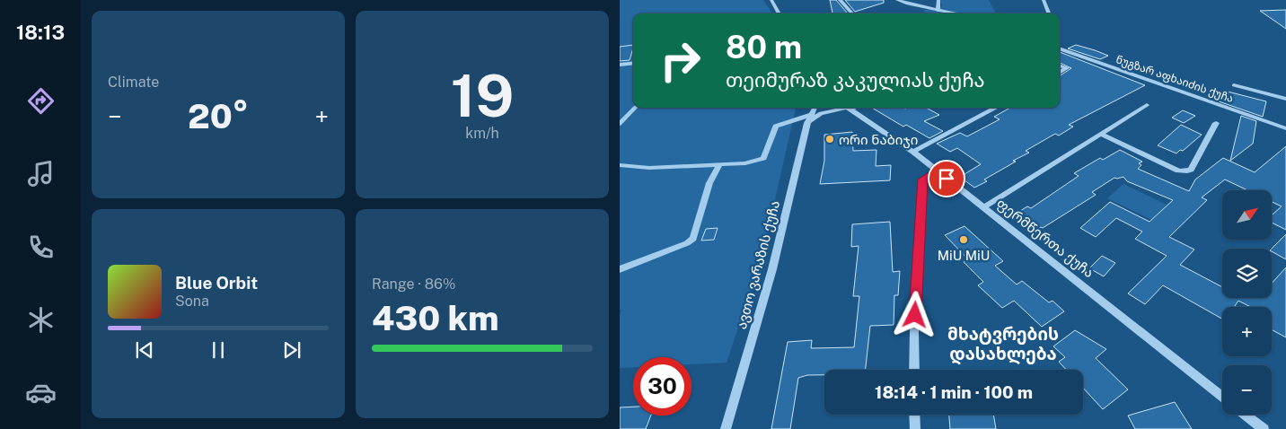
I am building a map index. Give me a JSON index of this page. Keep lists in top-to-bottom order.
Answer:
{
  "streets": {
    "street": ["ნუგზარ აფხაიძის ქუჩა", "ფერმწერთა ქუჩა", "ავთო ვარაზის ქუჩა"]
  },
  "districts": ["მხატვრების დასახლება"],
  "places": ["ორი ნაბიჯი", "MiU MiU"],
  "north": "top right",
  "page": {
    "tabs": "18:13",
    "tile": [
      "Climate",
      ["19", "km/h"],
      ["Range · 86%", "430 km"]
    ],
    "turn": ["80 m", "თეიმურაზ კაკულიას ქუჩა"],
    "heat": ["−", "20°", "+"],
    "map_buttons": ["+", "−"],
    "song": ["Blue Orbit", "Sona"],
    "limit": "30",
    "trip": "18:14 · 1 min · 100 m"
  }
}
